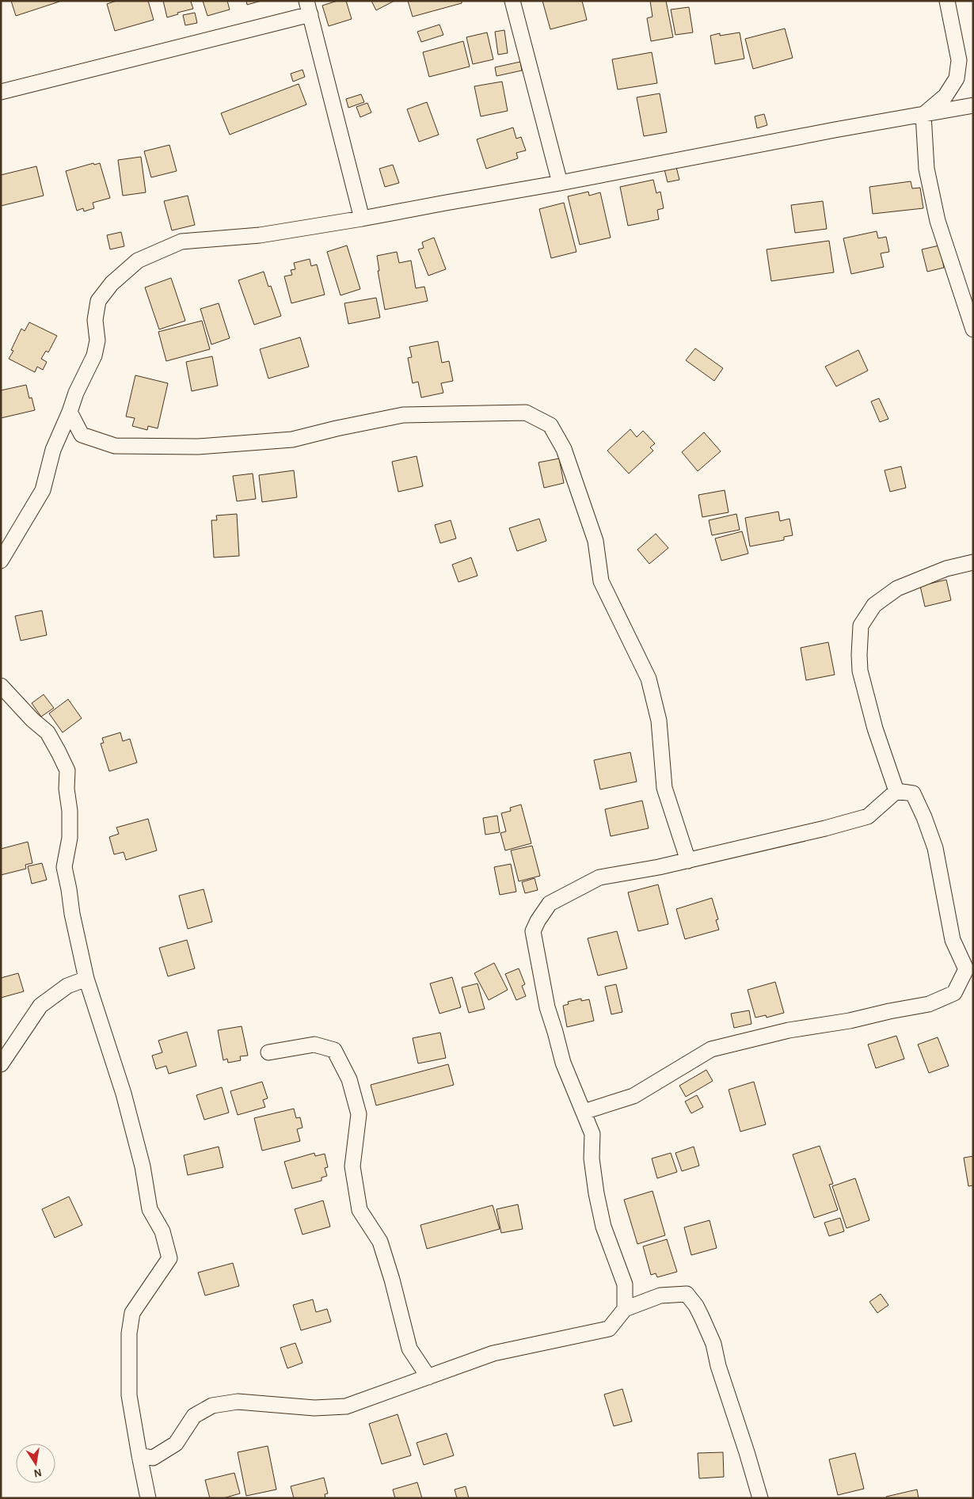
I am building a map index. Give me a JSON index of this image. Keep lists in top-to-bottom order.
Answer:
{
  "north": "bottom"
}
